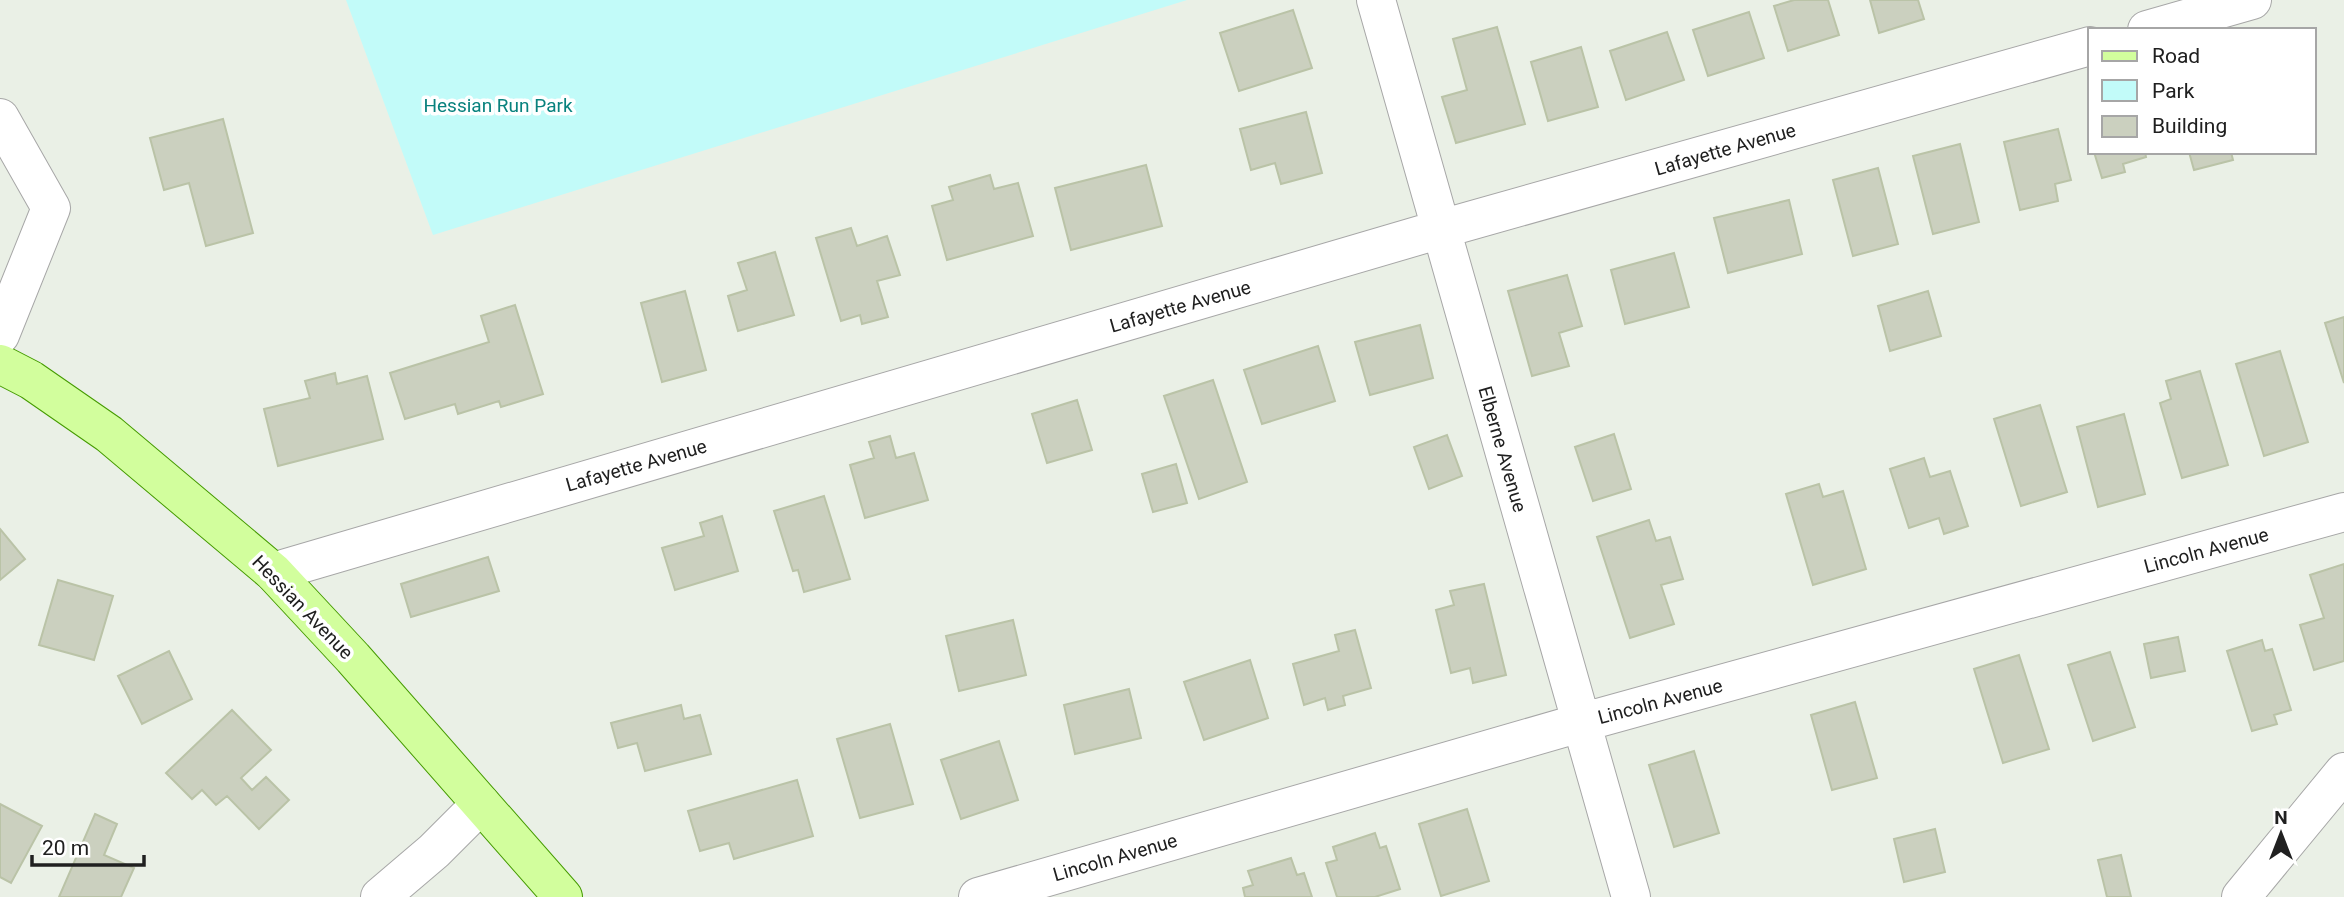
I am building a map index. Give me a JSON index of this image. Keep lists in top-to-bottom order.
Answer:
{
  "streets": {
    "main road": ["Hessian Avenue"],
    "street": ["Lafayette Avenue", "Elberne Avenue", "Lincoln Avenue"]
  },
  "crossings": [
    ["Lafayette Avenue", "Elberne Avenue"],
    ["Lafayette Avenue", "Hessian Avenue"],
    ["Elberne Avenue", "Lincoln Avenue"]
  ],
  "parks": ["Hessian Run Park"],
  "legend": ["Road", "Park", "Building"],
  "scale_bar": "20 m",
  "north": "top"
}
